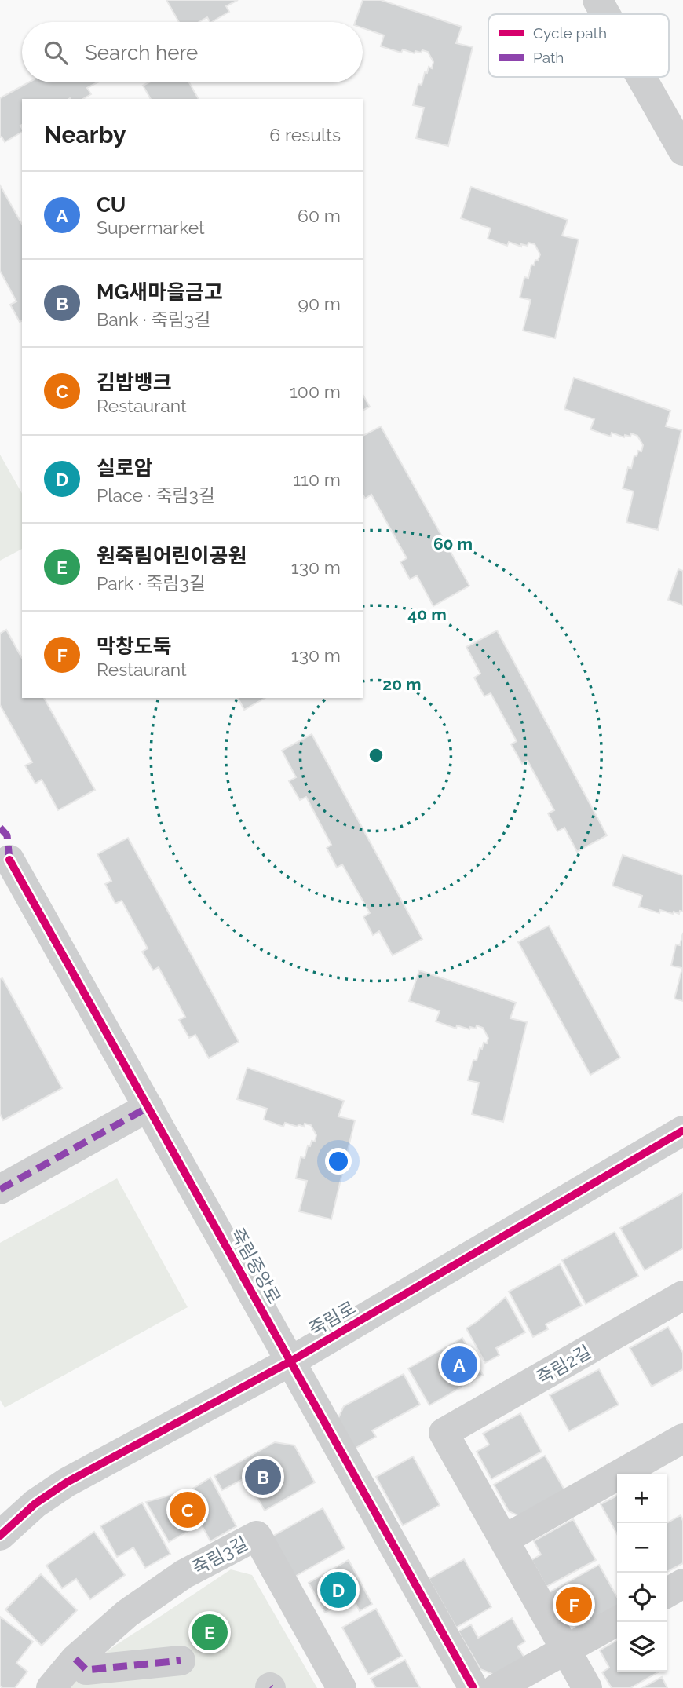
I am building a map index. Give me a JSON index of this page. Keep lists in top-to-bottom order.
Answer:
{
  "streets": {
    "street": [
      "죽림중앙로",
      "죽림로",
      "죽림2길",
      "죽림3길"
    ]
  },
  "crossings": [
    ["죽림중앙로", "죽림로"]
  ],
  "legend": ["Cycle path", "Path"],
  "page": {
    "search": "Search here",
    "heading": ["Nearby", "6 results"],
    "list": [
      {
        "mark": "A",
        "name": "CU",
        "note": "Supermarket",
        "value": "60 m"
      },
      {
        "mark": "B",
        "name": "MG새마을금고",
        "note": "Bank · 죽림3길",
        "value": "90 m"
      },
      {
        "mark": "C",
        "name": "김밥뱅크",
        "note": "Restaurant",
        "value": "100 m"
      },
      {
        "mark": "D",
        "name": "실로암",
        "note": "Place · 죽림3길",
        "value": "110 m"
      },
      {
        "mark": "E",
        "name": "원죽림어린이공원",
        "note": "Park · 죽림3길",
        "value": "130 m"
      },
      {
        "mark": "F",
        "name": "막창도둑",
        "note": "Restaurant",
        "value": "130 m"
      }
    ],
    "pins": [
      "A",
      "B",
      "C",
      "D",
      "F",
      "E"
    ],
    "map_buttons": ["+", "−"]
  },
  "rings": ["60 m", "40 m", "20 m"]
}
